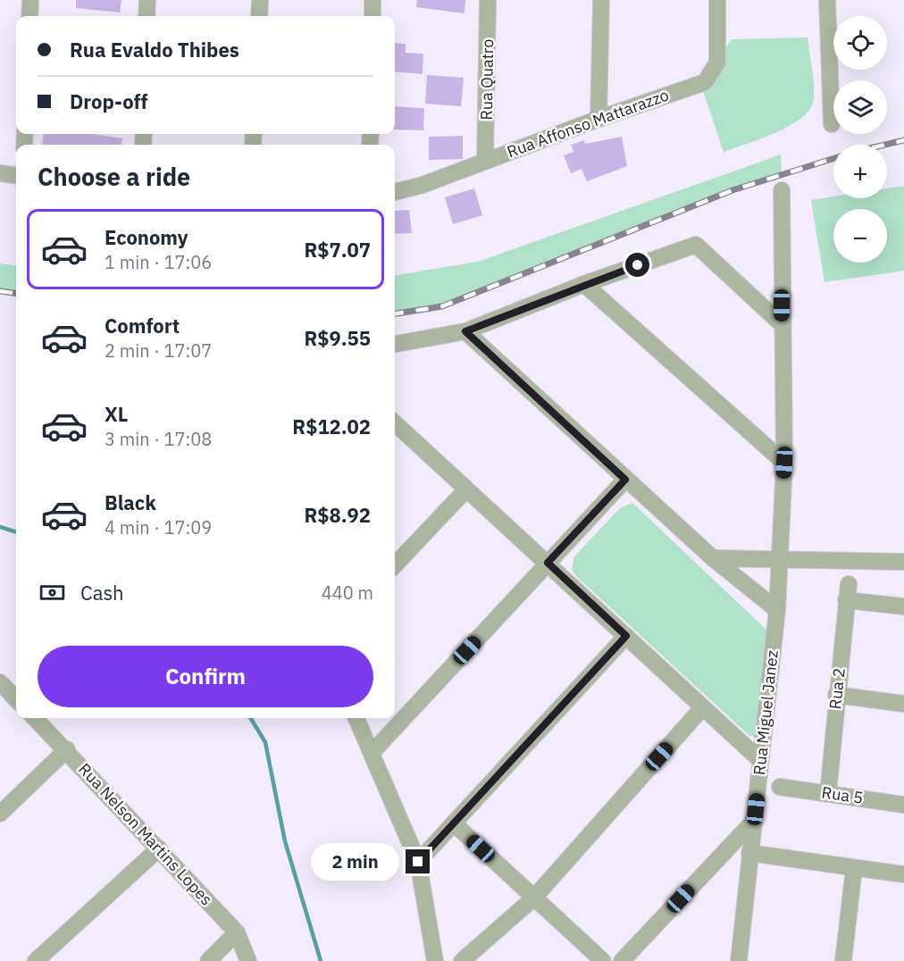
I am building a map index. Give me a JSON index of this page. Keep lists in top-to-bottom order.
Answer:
{
  "streets": {
    "street": [
      "Rua Quatro",
      "Rua Affonso Mattarazzo",
      "Rua 2",
      "Rua Miguel Janez",
      "Rua 5",
      "Rua Nelson Martins Lopes"
    ]
  },
  "crossings": [
    ["Rua Quatro", "Rua Affonso Mattarazzo"],
    ["Rua 2", "Rua 5"]
  ],
  "page": {
    "map_buttons": ["+", "−"],
    "banner": ["Rua Evaldo Thibes", "Drop-off"],
    "heading": "Choose a ride",
    "list": [
      {
        "name": "Economy",
        "note": "1 min · 17:06",
        "value": "R$7.07"
      },
      {
        "name": "Comfort",
        "note": "2 min · 17:07",
        "value": "R$9.55"
      },
      {
        "name": "XL",
        "note": "3 min · 17:08",
        "value": "R$12.02"
      },
      {
        "name": "Black",
        "note": "4 min · 17:09",
        "value": "R$8.92"
      }
    ],
    "pay": ["Cash", "440 m"],
    "buttons": "Confirm",
    "bubble": "2 min"
  }
}
